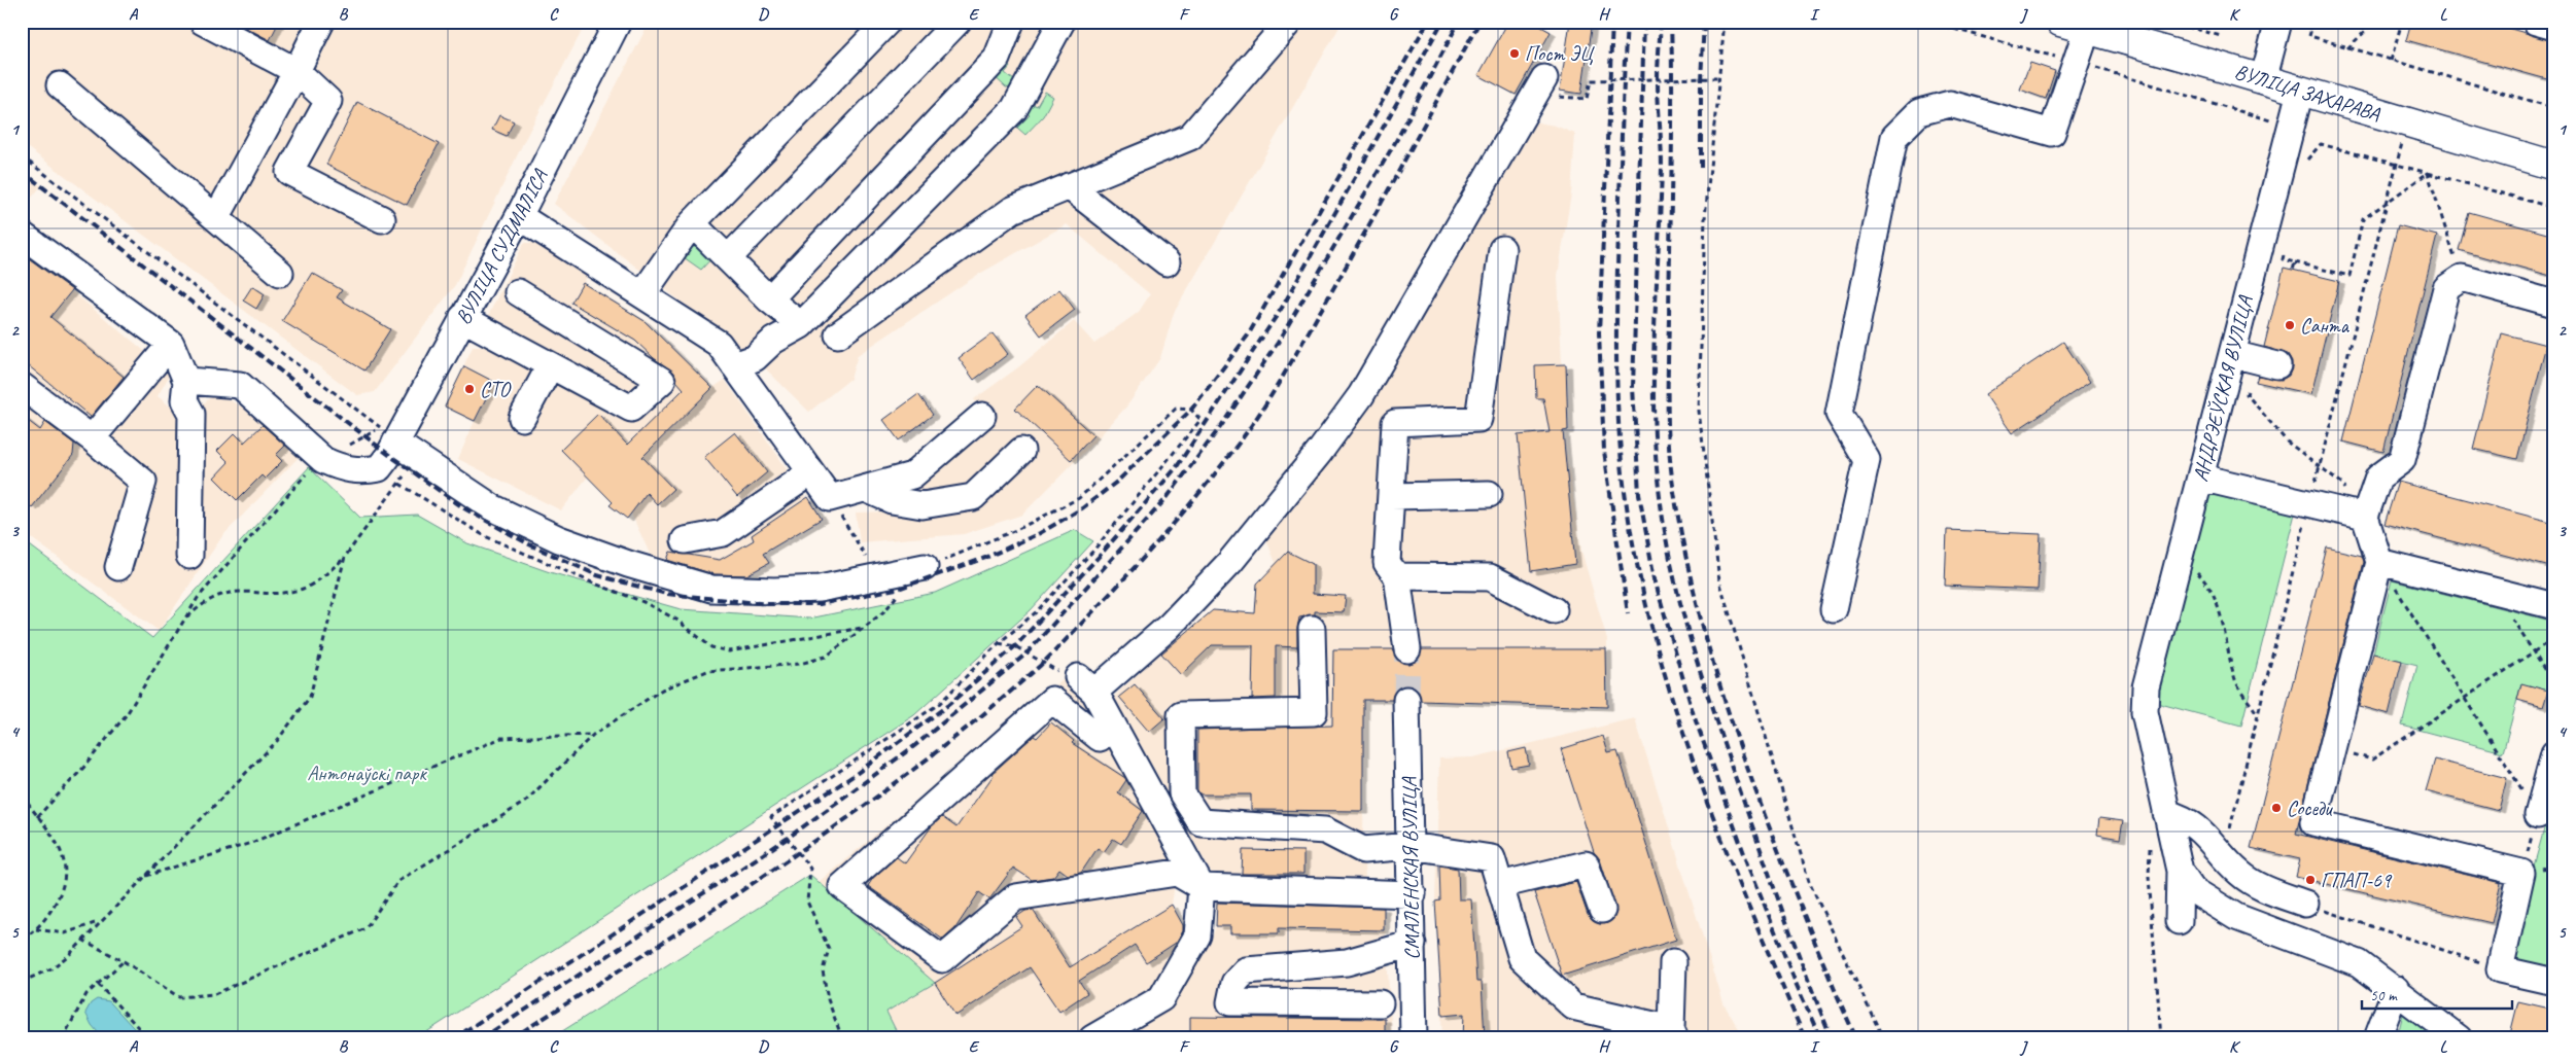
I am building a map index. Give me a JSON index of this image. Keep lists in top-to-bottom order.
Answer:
{
  "streets": {
    "main road": ["ВУЛІЦА ЗАХАРАВА"],
    "street": ["ВУЛІЦА СУДМАЛІСА", "АНДРЭЕЎСКАЯ ВУЛІЦА", "СМАЛЕНСКАЯ ВУЛІЦА"]
  },
  "crossings": [
    ["ВУЛІЦА ЗАХАРАВА", "АНДРЭЕЎСКАЯ ВУЛІЦА"]
  ],
  "parks": ["Антонаўскі парк"],
  "places": [
    "Пост ЭЦ",
    "Санта",
    "СТО",
    "Соседи",
    "ГПАП-69"
  ],
  "scale_bar": "50 m",
  "grid": {
    "columns": [
      "A",
      "B",
      "C",
      "D",
      "E",
      "F",
      "G",
      "H",
      "I",
      "J",
      "K",
      "L"
    ],
    "rows": [
      "1",
      "2",
      "3",
      "4",
      "5"
    ]
  }
}
